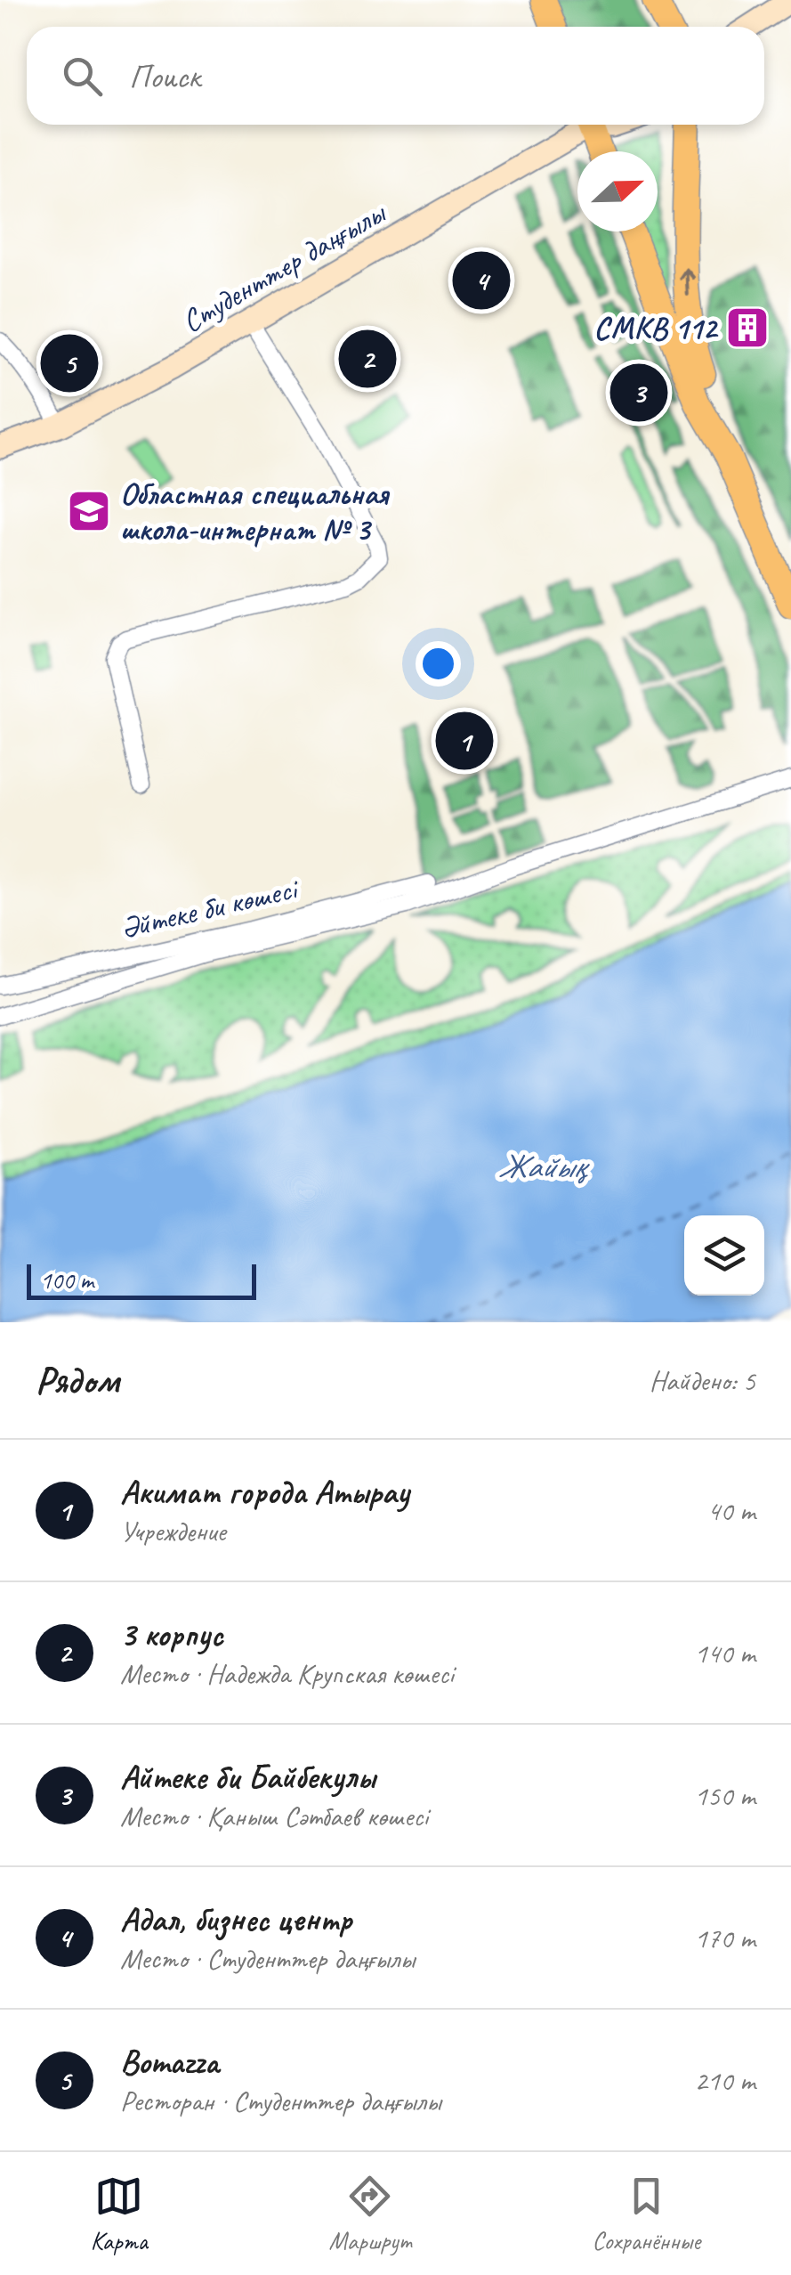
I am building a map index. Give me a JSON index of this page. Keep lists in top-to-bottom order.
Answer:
{
  "streets": {
    "street": ["Студенттер даңғылы", "Әйтеке би көшесі"]
  },
  "water": ["Жайық"],
  "places": {
    "building": ["СМКВ 112"],
    "school or university": ["Областная специальная школа-интернат № 3"]
  },
  "scale_bar": "100 m",
  "north": "right",
  "page": {
    "search": "Поиск",
    "pins": [
      "4",
      "2",
      "5",
      "3",
      "1"
    ],
    "scale": "100 m",
    "heading": ["Рядом", "Найдено: 5"],
    "list": [
      {
        "mark": "1",
        "name": "Акимат города Атырау",
        "note": "Учреждение",
        "value": "40 m"
      },
      {
        "mark": "2",
        "name": "3 корпус",
        "note": "Место · Надежда Крупская көшесі",
        "value": "140 m"
      },
      {
        "mark": "3",
        "name": "Айтеке би Байбекулы",
        "note": "Место · Қаныш Сәтбаев көшесі",
        "value": "150 m"
      },
      {
        "mark": "4",
        "name": "Адал, бизнес центр",
        "note": "Место · Студенттер даңғылы",
        "value": "170 m"
      },
      {
        "mark": "5",
        "name": "Bomazza",
        "note": "Ресторан · Студенттер даңғылы",
        "value": "210 m"
      }
    ],
    "nav": ["Карта", "Маршрут", "Сохранённые"]
  }
}
